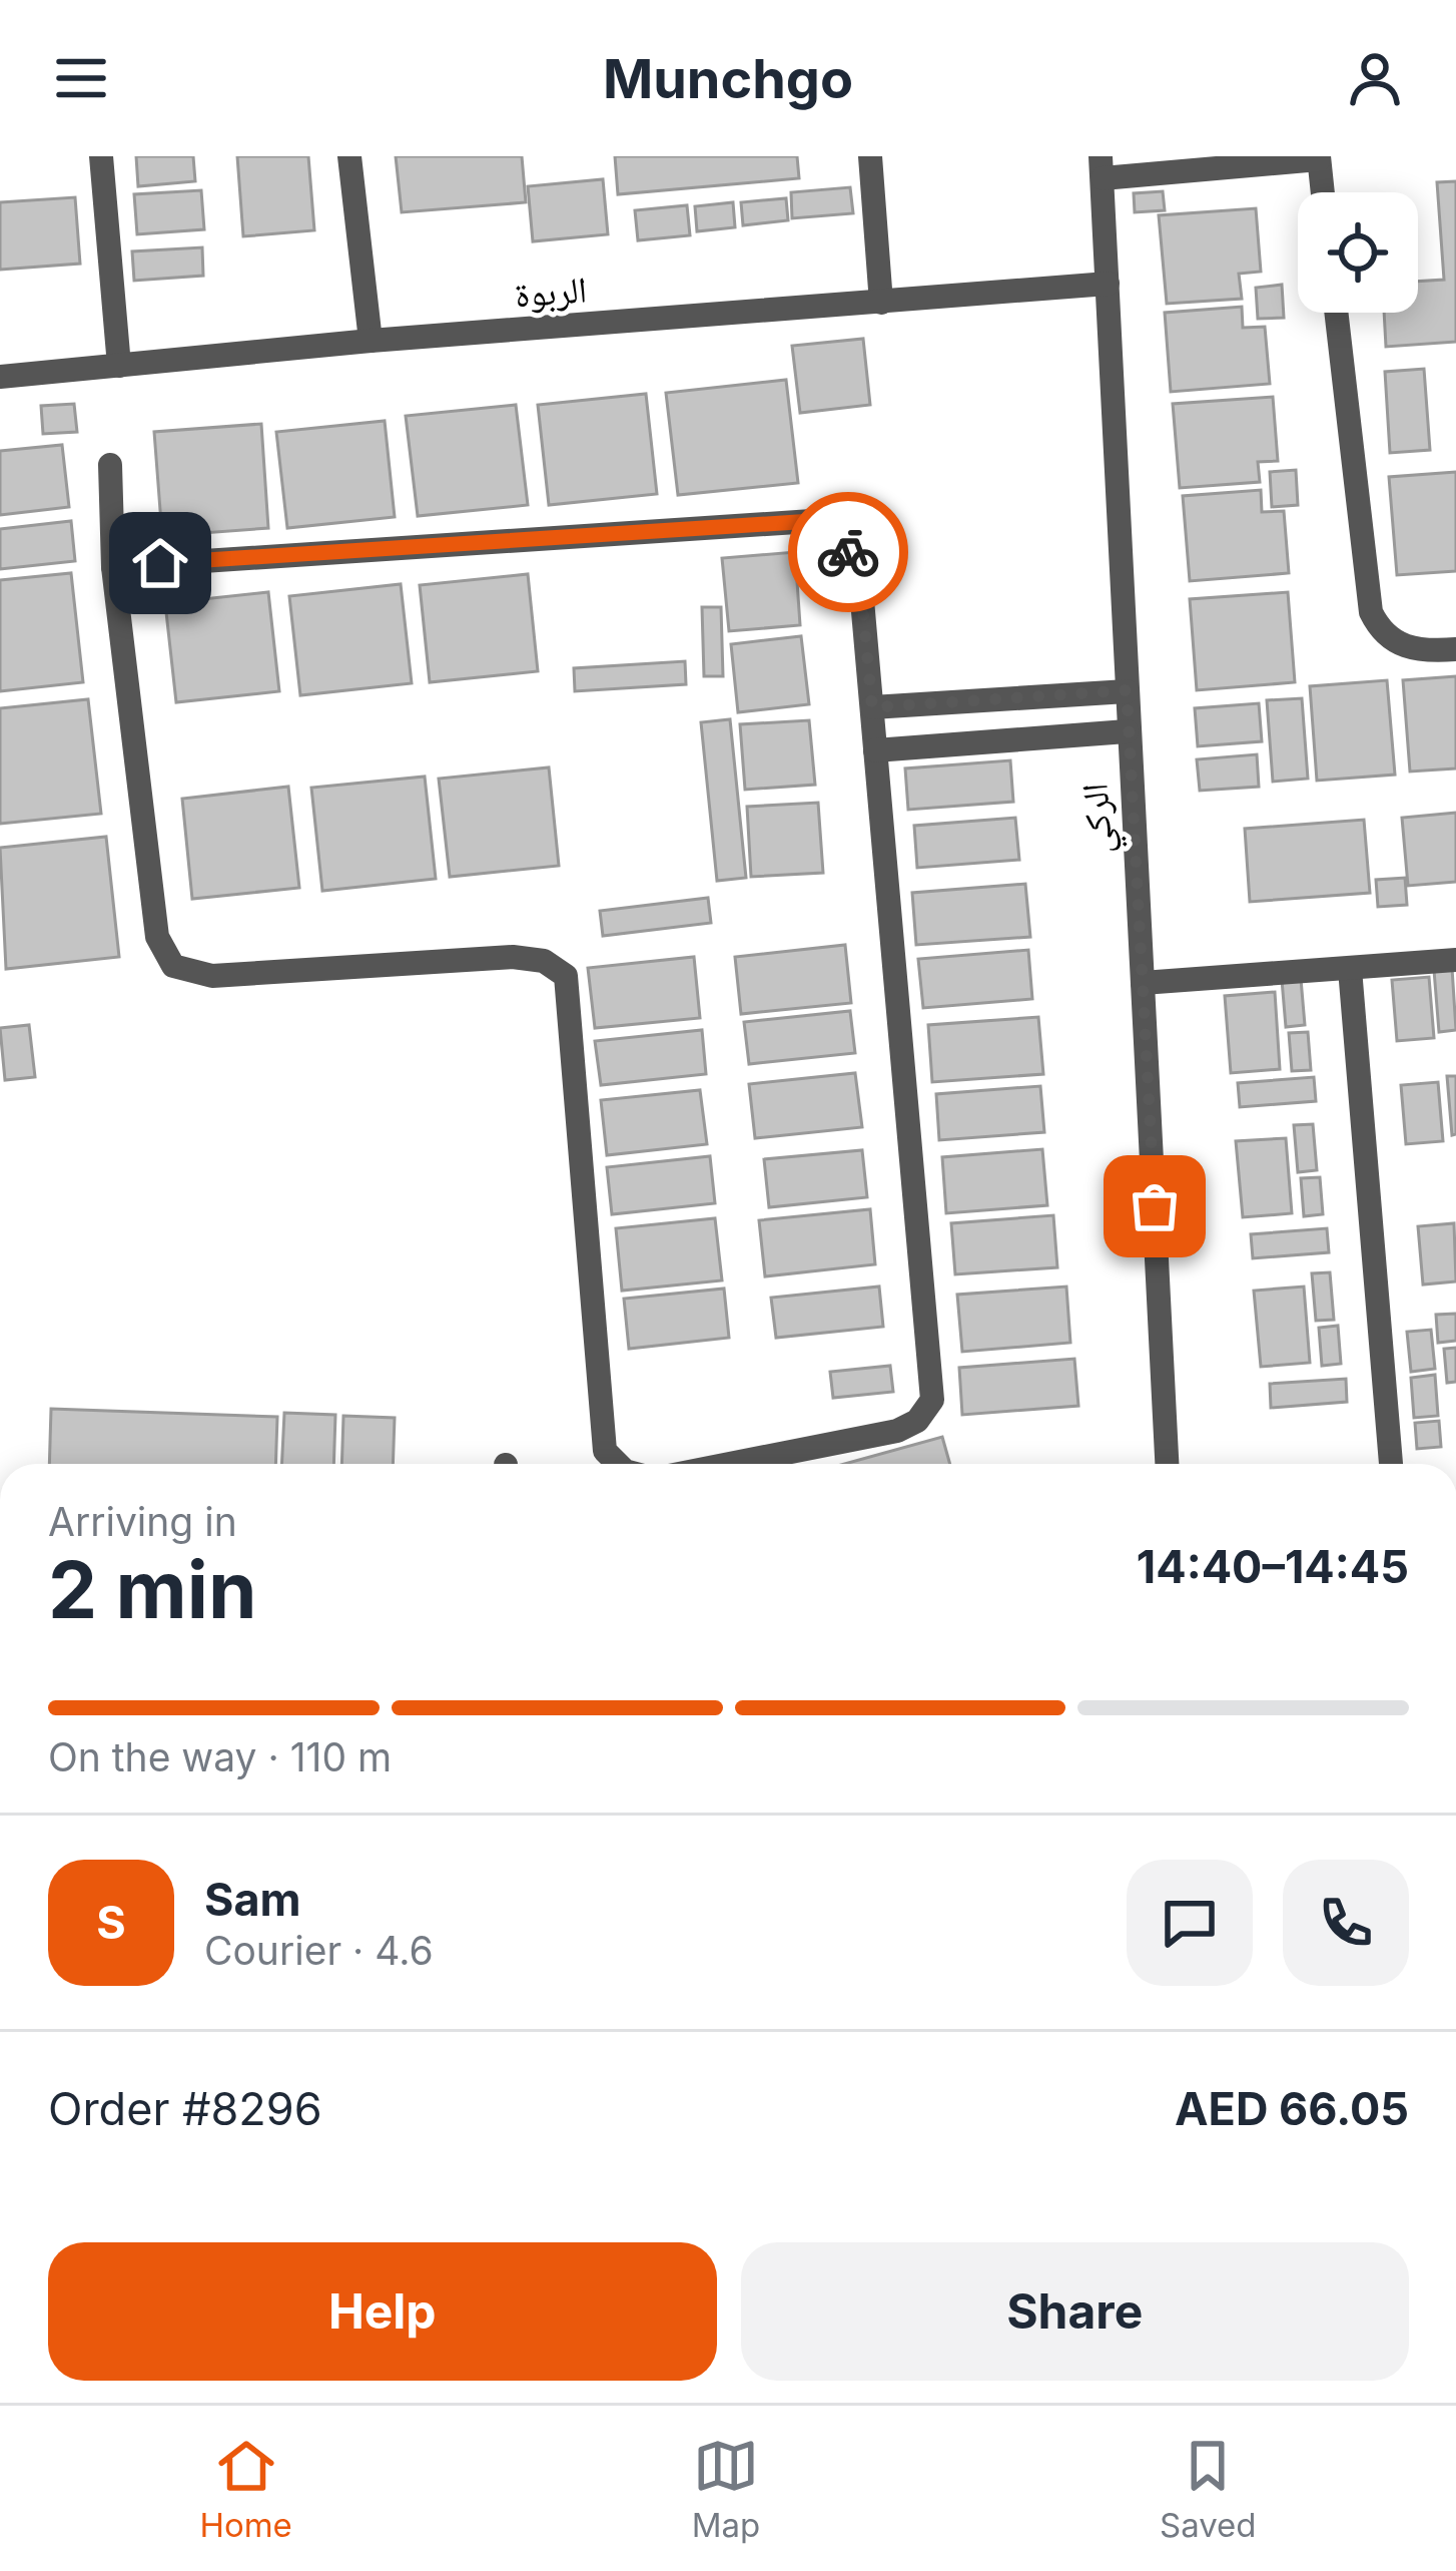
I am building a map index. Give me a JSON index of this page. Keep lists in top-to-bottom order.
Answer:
{
  "streets": {
    "street": ["الربوة", "الركي"]
  },
  "crossings": [
    ["الربوة", "الركي"]
  ],
  "page": {
    "header": "Munchgo",
    "heading": ["2 min", "Arriving in", "14:40–14:45"],
    "panel": [
      "Sam",
      "Courier · 4.6",
      "Order #8296",
      "AED 66.05"
    ],
    "bar": "On the way · 110 m",
    "round": "S",
    "buttons": ["Help", "Share"],
    "tabs": ["Home", "Map", "Saved"]
  }
}
